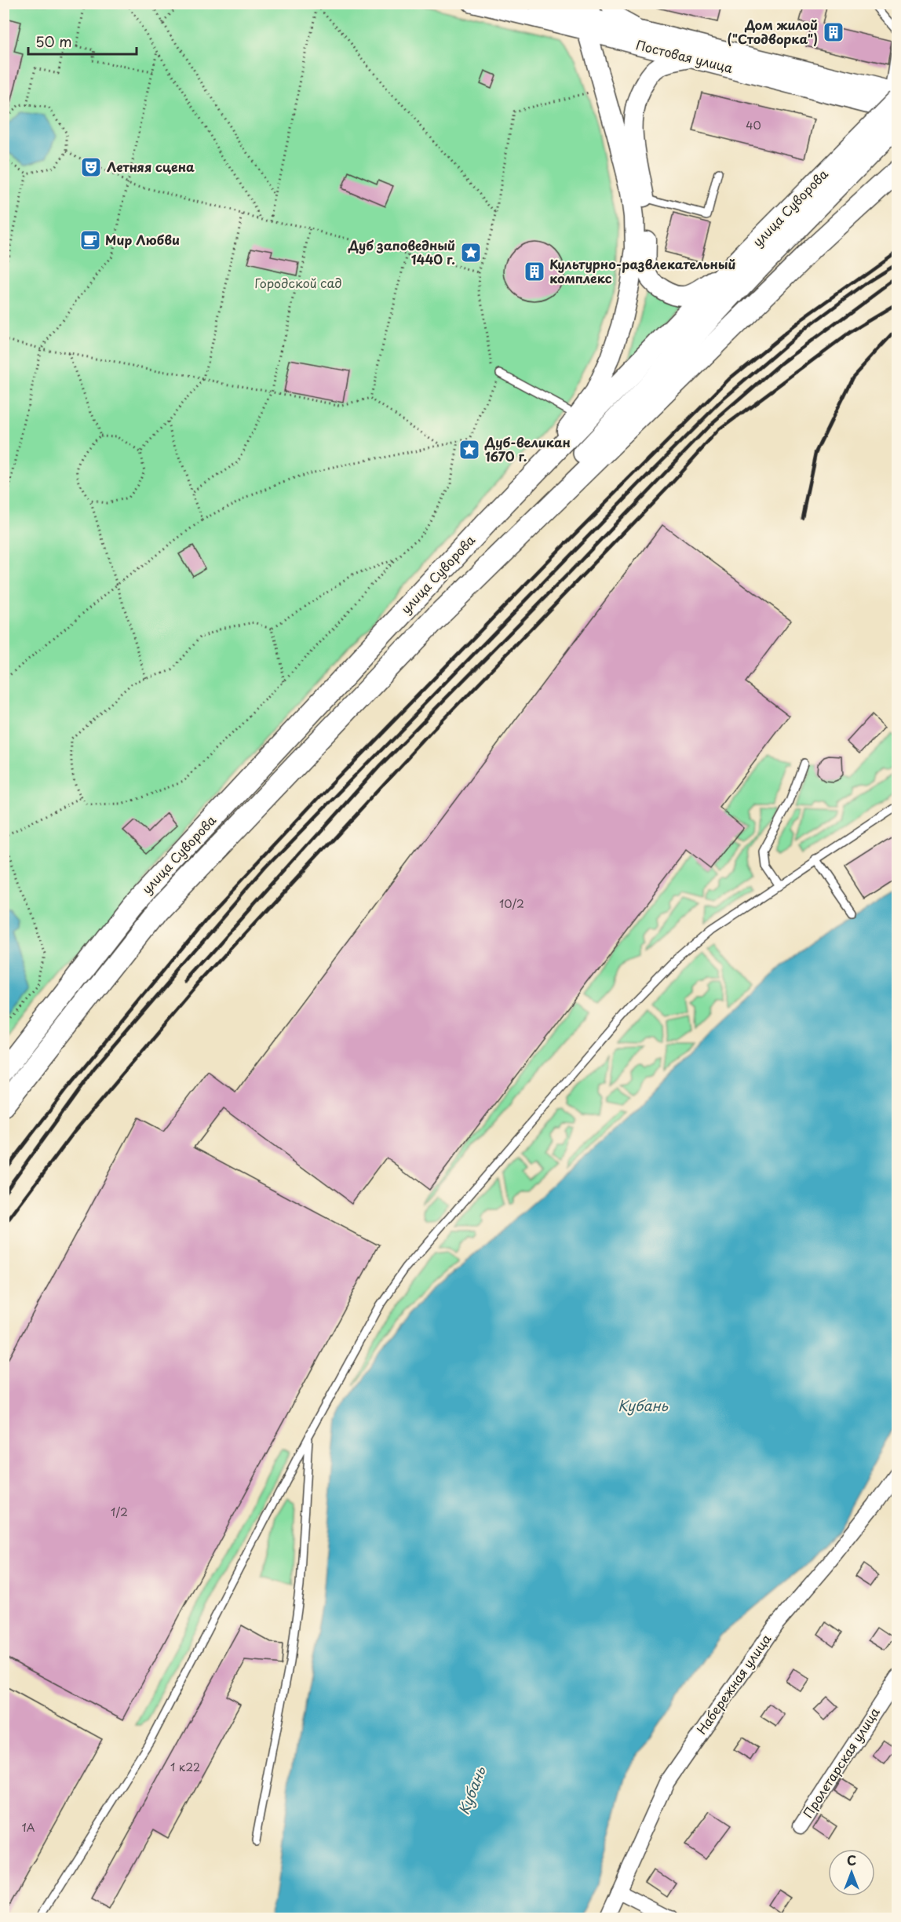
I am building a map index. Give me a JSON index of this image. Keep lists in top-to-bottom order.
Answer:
{
  "streets": {
    "main road": ["Постовая улица", "улица Суворова"],
    "street": ["Набережная улица", "Пролетарская улица"]
  },
  "crossings": [
    ["Постовая улица", "улица Суворова"]
  ],
  "water": ["Кубань"],
  "parks": ["Городской сад"],
  "places": {
    "building": ["Дом жилой (\"Стодворка\")", "Культурно-развлекательный комплекс"],
    "theatre": ["Летняя сцена"],
    "cafe": ["Мир Любви"],
    "place": ["Дуб заповедный 1440 г.", "Дуб-великан 1670 г."]
  },
  "house_numbers": [
    "40",
    "10/2",
    "1/2",
    "1 к22",
    "1А"
  ],
  "scale_bar": "50 m",
  "north": "top"
}
